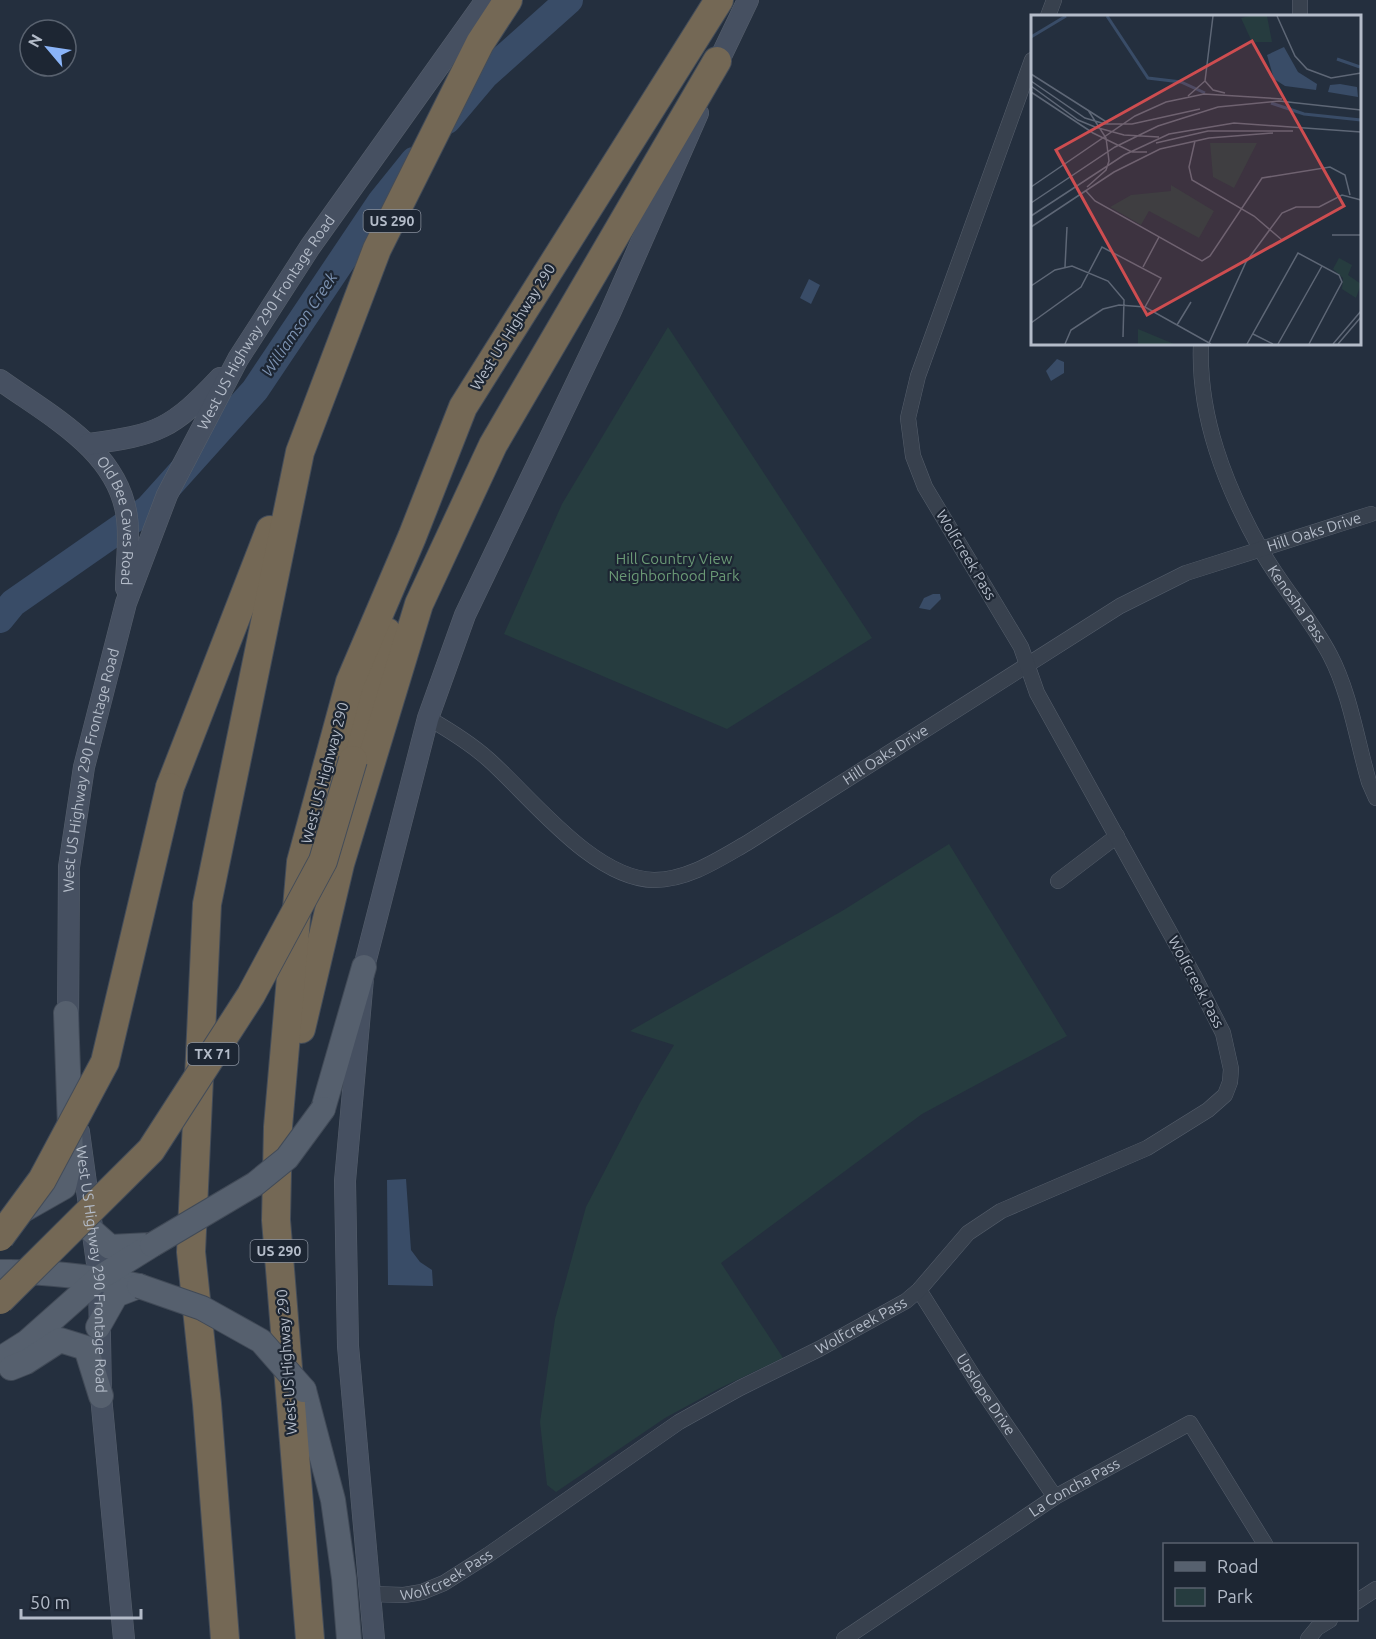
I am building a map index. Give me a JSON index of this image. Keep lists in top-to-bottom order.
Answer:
{
  "streets": {
    "highway": ["US 290", "West US Highway 290", "TX 71"],
    "main road": ["West US Highway 290 Frontage Road", "Old Bee Caves Road"],
    "street": [
      "Hill Oaks Drive",
      "Wolfcreek Pass",
      "Kenosha Pass",
      "Upslope Drive",
      "La Concha Pass"
    ]
  },
  "crossings": [
    ["West US Highway 290 Frontage Road", "Old Bee Caves Road"],
    ["West US Highway 290", "TX 71"],
    ["Hill Oaks Drive", "Wolfcreek Pass"],
    ["Hill Oaks Drive", "Kenosha Pass"],
    ["Wolfcreek Pass", "Upslope Drive"],
    ["Upslope Drive", "La Concha Pass"]
  ],
  "water": ["Williamson Creek"],
  "parks": ["Hill Country View Neighborhood Park"],
  "legend": ["Road", "Park"],
  "scale_bar": "50 m",
  "north": "top left"
}
